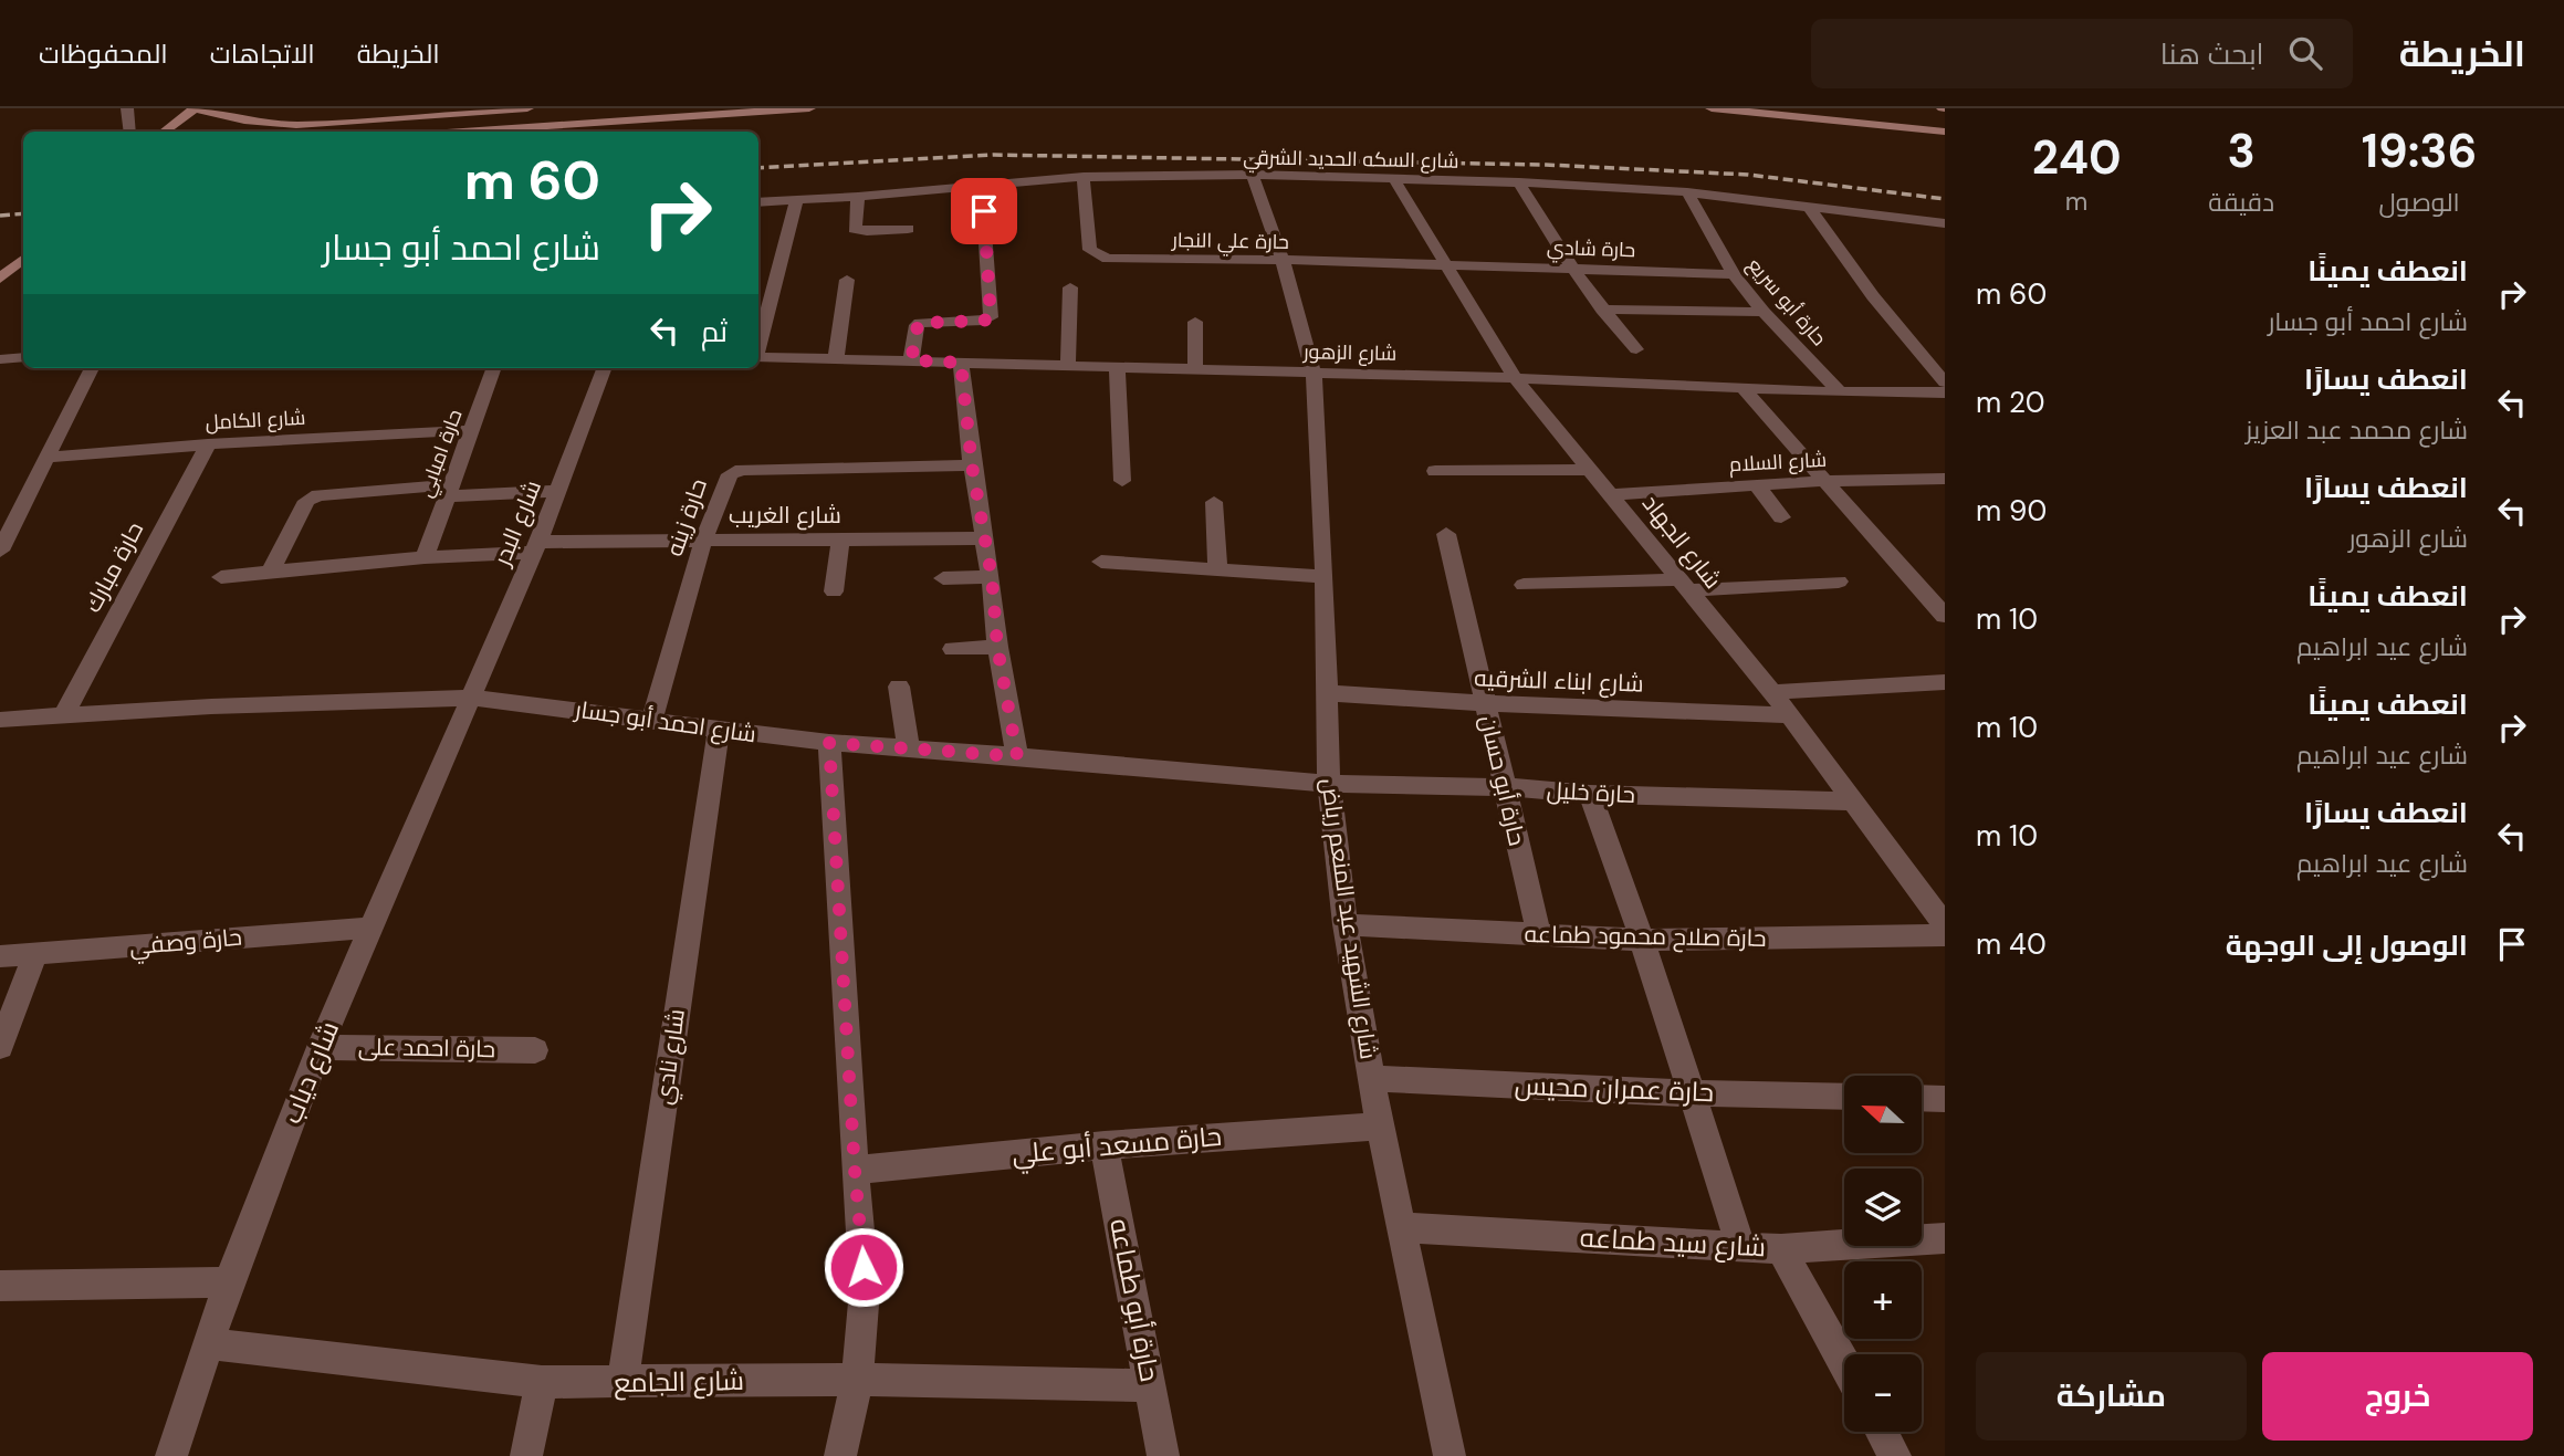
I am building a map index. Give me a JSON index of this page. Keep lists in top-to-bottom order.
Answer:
{
  "streets": {
    "street": [
      "شارع السكه الحديد الشرقي",
      "حارة علي النجار",
      "حارة شادي",
      "حارة أبو سريع",
      "شارع الزهور",
      "شارع الكامل",
      "حارة امبابي",
      "شارع السلام",
      "شارع الغريب",
      "حارة زينه",
      "شارع البدر",
      "شارع الجهاد",
      "حارة مبارك",
      "شارع ابناء الشرقيه",
      "شارع احمد أبو جسار",
      "حارة أبو حسان",
      "حارة خليل",
      "شارع الشهيد عبد المنعم رياض",
      "حارة صلاح محمود طماعه",
      "حارة وصفي",
      "حارة احمد على",
      "شارع نادي",
      "شارع دياب",
      "حارة عمران محيس",
      "حارة مسعد أبو علي",
      "شارع سيد طماعه",
      "حارة أبو طماعه",
      "شارع الجامع"
    ]
  },
  "crossings": [
    ["شارع السكه الحديد الشرقي", "حارة علي النجار"],
    ["شارع السكه الحديد الشرقي", "حارة أبو سريع"],
    ["شارع السكه الحديد الشرقي", "شارع الجهاد"],
    ["شارع السكه الحديد الشرقي", "شارع الشهيد عبد المنعم رياض"],
    ["حارة علي النجار", "حارة شادي"],
    ["حارة علي النجار", "شارع الجهاد"],
    ["حارة علي النجار", "شارع الشهيد عبد المنعم رياض"],
    ["حارة شادي", "حارة أبو سريع"],
    ["حارة شادي", "شارع الجهاد"],
    ["حارة أبو سريع", "شارع الزهور"],
    ["شارع الزهور", "شارع الجهاد"],
    ["شارع الزهور", "شارع الشهيد عبد المنعم رياض"],
    ["شارع الكامل", "حارة امبابي"],
    ["شارع الكامل", "حارة مبارك"],
    ["حارة امبابي", "شارع الغريب"],
    ["شارع السلام", "شارع الجهاد"],
    ["شارع الغريب", "حارة زينه"],
    ["شارع الغريب", "شارع البدر"],
    ["حارة زينه", "شارع احمد أبو جسار"],
    ["شارع البدر", "شارع احمد أبو جسار"],
    ["شارع البدر", "شارع دياب"],
    ["شارع الجهاد", "شارع ابناء الشرقيه"],
    ["شارع الجهاد", "حارة خليل"],
    ["حارة مبارك", "شارع احمد أبو جسار"],
    ["شارع ابناء الشرقيه", "حارة أبو حسان"],
    ["شارع ابناء الشرقيه", "شارع الشهيد عبد المنعم رياض"],
    ["شارع احمد أبو جسار", "حارة خليل"],
    ["شارع احمد أبو جسار", "شارع الشهيد عبد المنعم رياض"],
    ["شارع احمد أبو جسار", "شارع نادي"],
    ["شارع احمد أبو جسار", "شارع دياب"],
    ["حارة أبو حسان", "حارة خليل"],
    ["حارة أبو حسان", "حارة صلاح محمود طماعه"],
    ["حارة خليل", "شارع الشهيد عبد المنعم رياض"],
    ["شارع الشهيد عبد المنعم رياض", "حارة صلاح محمود طماعه"],
    ["شارع الشهيد عبد المنعم رياض", "حارة عمران محيس"],
    ["شارع الشهيد عبد المنعم رياض", "حارة مسعد أبو علي"],
    ["شارع الشهيد عبد المنعم رياض", "شارع سيد طماعه"],
    ["حارة وصفي", "شارع دياب"],
    ["حارة احمد على", "شارع دياب"],
    ["شارع نادي", "شارع الجامع"],
    ["شارع دياب", "شارع الجامع"],
    ["حارة مسعد أبو علي", "حارة أبو طماعه"],
    ["حارة أبو طماعه", "شارع الجامع"]
  ],
  "north": "left",
  "page": {
    "header": "الخريطة",
    "search": "ابحث هنا",
    "nav": ["الخريطة", "الاتجاهات", "المحفوظات"],
    "eta": [
      "19:36",
      "الوصول",
      "3",
      "دقيقة",
      "240",
      "m"
    ],
    "turn": ["60 m", "شارع احمد أبو جسار"],
    "list": [
      {
        "name": "انعطف يمينًا",
        "note": "شارع احمد أبو جسار",
        "value": "60 m"
      },
      {
        "name": "انعطف يسارًا",
        "note": "شارع محمد عبد العزيز",
        "value": "20 m"
      },
      {
        "name": "انعطف يسارًا",
        "note": "شارع الزهور",
        "value": "90 m"
      },
      {
        "name": "انعطف يمينًا",
        "note": "شارع عيد ابراهيم",
        "value": "10 m"
      },
      {
        "name": "انعطف يمينًا",
        "note": "شارع عيد ابراهيم",
        "value": "10 m"
      },
      {
        "name": "انعطف يسارًا",
        "note": "شارع عيد ابراهيم",
        "value": "10 m"
      },
      {
        "name": "الوصول إلى الوجهة",
        "value": "40 m"
      }
    ],
    "then": "ثم",
    "map_buttons": ["+", "−"],
    "buttons": ["خروج", "مشاركة"]
  }
}
